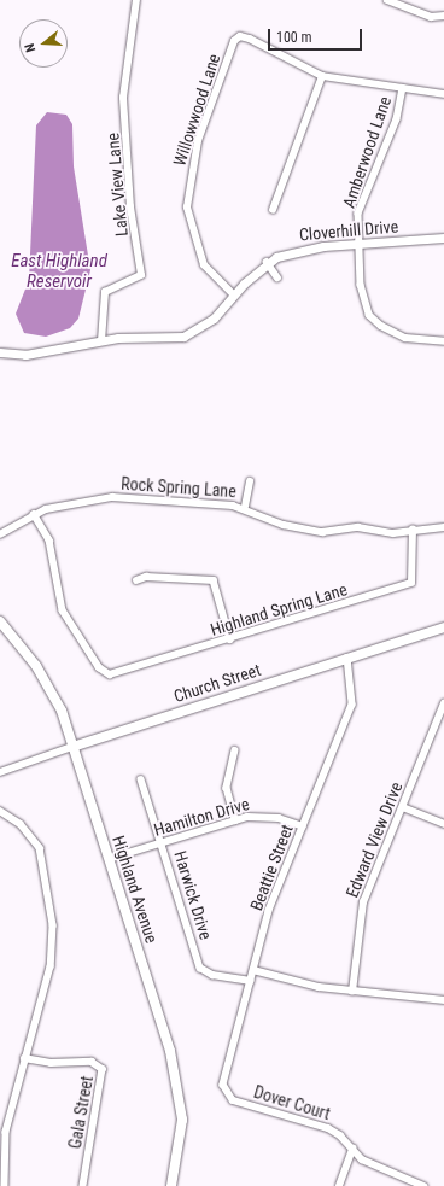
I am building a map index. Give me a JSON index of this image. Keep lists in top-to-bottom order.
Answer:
{
  "streets": {
    "main road": ["Church Street", "Highland Avenue"],
    "street": [
      "Willowwood Lane",
      "Amberwood Lane",
      "Lake View Lane",
      "Cloverhill Drive",
      "Rock Spring Lane",
      "Highland Spring Lane",
      "Hamilton Drive",
      "Edward View Drive",
      "Beattie Street",
      "Harwick Drive",
      "Dover Court",
      "Gala Street"
    ]
  },
  "crossings": [
    ["Willowwood Lane", "Cloverhill Drive"],
    ["Amberwood Lane", "Cloverhill Drive"],
    ["Lake View Lane", "Cloverhill Drive"],
    ["Rock Spring Lane", "Highland Spring Lane"],
    ["Church Street", "Beattie Street"],
    ["Church Street", "Highland Avenue"],
    ["Hamilton Drive", "Beattie Street"],
    ["Hamilton Drive", "Highland Avenue"],
    ["Hamilton Drive", "Harwick Drive"],
    ["Beattie Street", "Harwick Drive"],
    ["Beattie Street", "Dover Court"]
  ],
  "water": ["East Highland Reservoir"],
  "scale_bar": "100 m",
  "north": "left"
}
